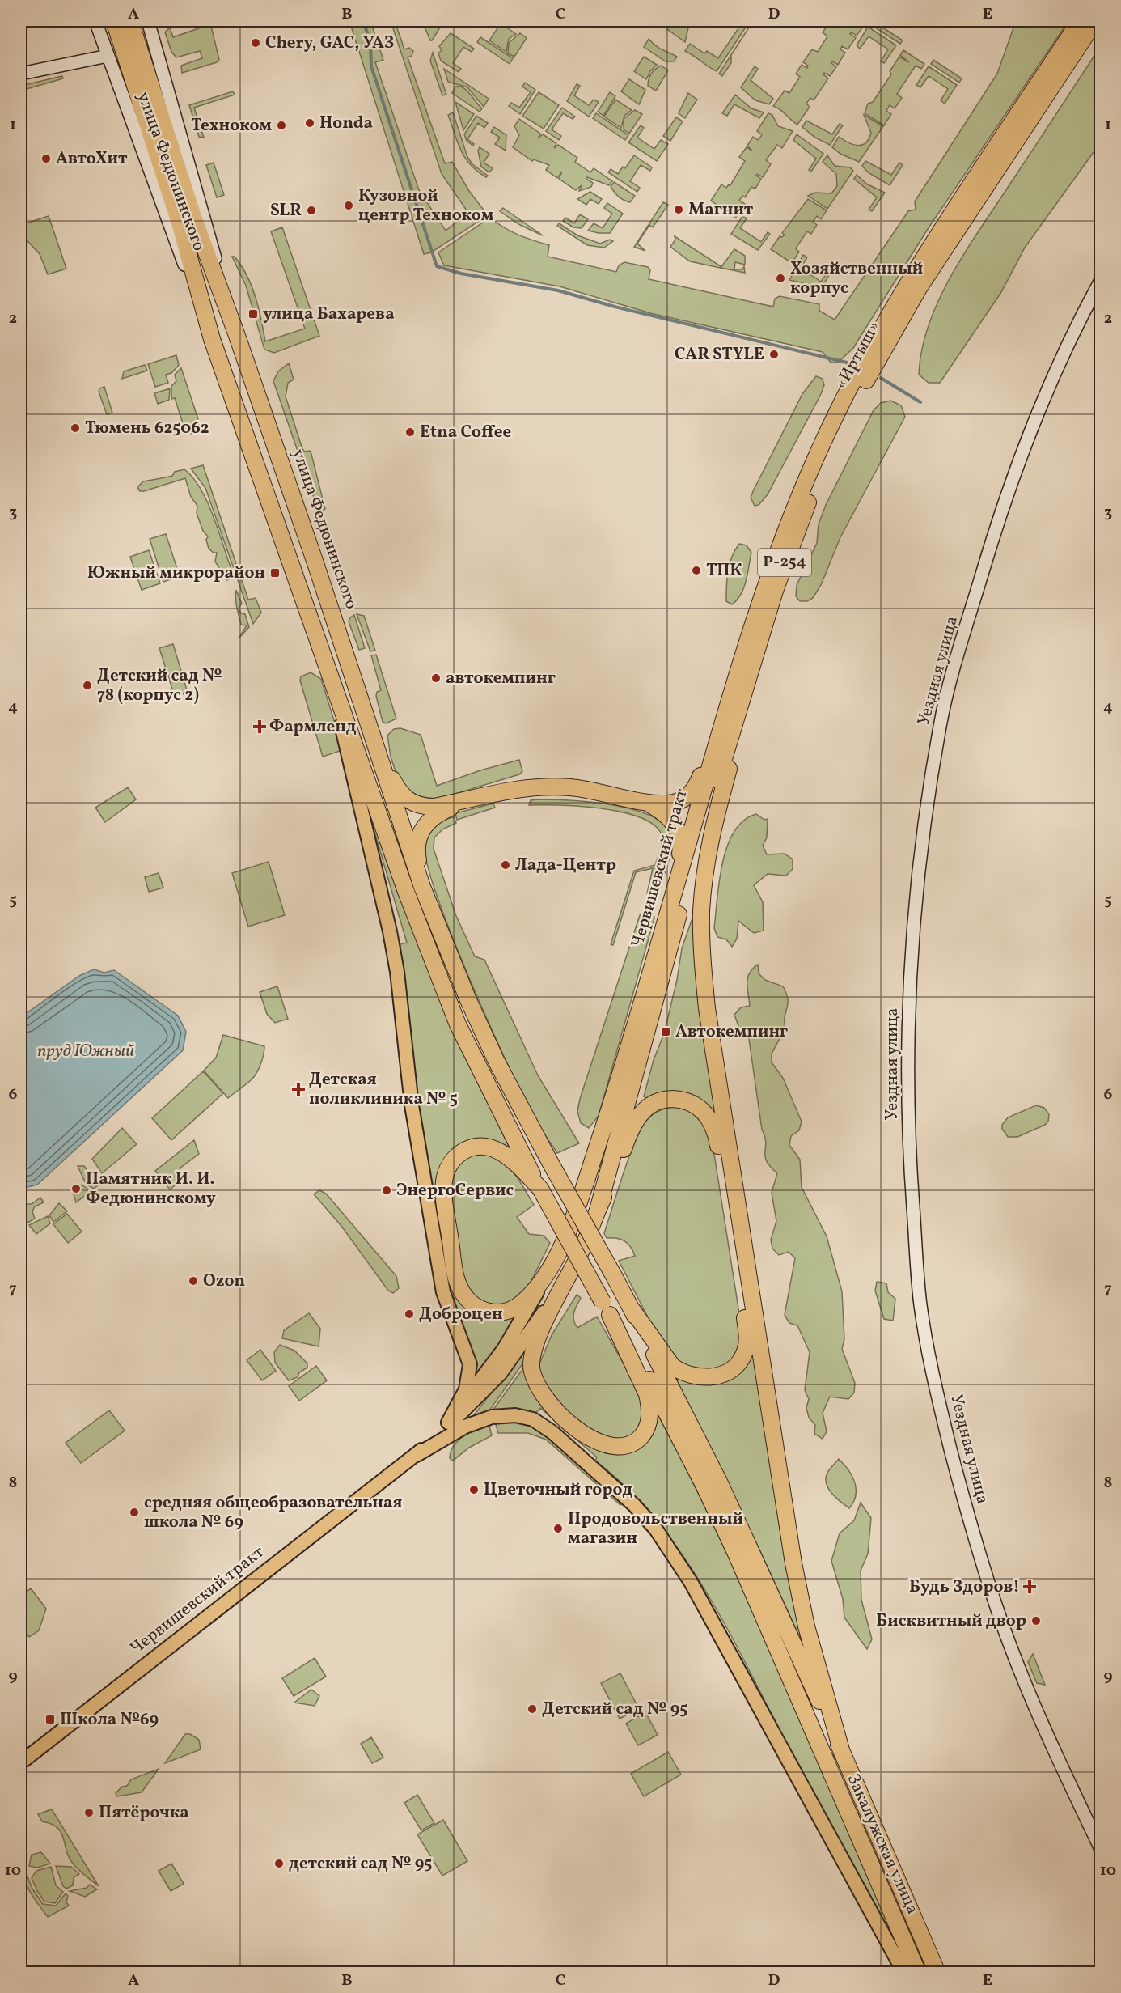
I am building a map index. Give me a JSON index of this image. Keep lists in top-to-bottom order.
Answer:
{
  "streets": {
    "highway": [
      "улица Федюнинского",
      "«Иртыш»",
      "Р-254",
      "Червишевский тракт",
      "Закалужская улица"
    ],
    "street": ["Уездная улица"]
  },
  "crossings": [
    ["улица Федюнинского", "Червишевский тракт"],
    ["«Иртыш»", "Червишевский тракт"]
  ],
  "water": ["пруд Южный"],
  "places": {
    "other": [
      "Chery, GAC, УАЗ",
      "Honda",
      "Техноком",
      "АвтоХит",
      "Кузовной центр Техноком",
      "Магнит",
      "SLR",
      "Хозяйственный корпус",
      "CAR STYLE",
      "Тюмень 625062",
      "Etna Coffee",
      "ТПК",
      "автокемпинг",
      "Детский сад № 78 (корпус 2)",
      "Лада-Центр",
      "Памятник И. И. Федюнинскому",
      "ЭнергоСервис",
      "Ozon",
      "Доброцен",
      "Цветочный город",
      "средняя общеобразовательная школа № 69",
      "Продовольственный магазин",
      "Бисквитный двор",
      "Детский сад № 95",
      "Пятёрочка",
      "детский сад № 95"
    ],
    "transit": [
      "улица Бахарева",
      "Южный микрорайон",
      "Автокемпинг",
      "Школа №69"
    ],
    "health": ["Фармленд", "Детская поликлиника № 5", "Будь Здоров!"]
  },
  "grid": {
    "columns": [
      "A",
      "B",
      "C",
      "D",
      "E"
    ],
    "rows": [
      "1",
      "2",
      "3",
      "4",
      "5",
      "6",
      "7",
      "8",
      "9",
      "10"
    ]
  }
}
